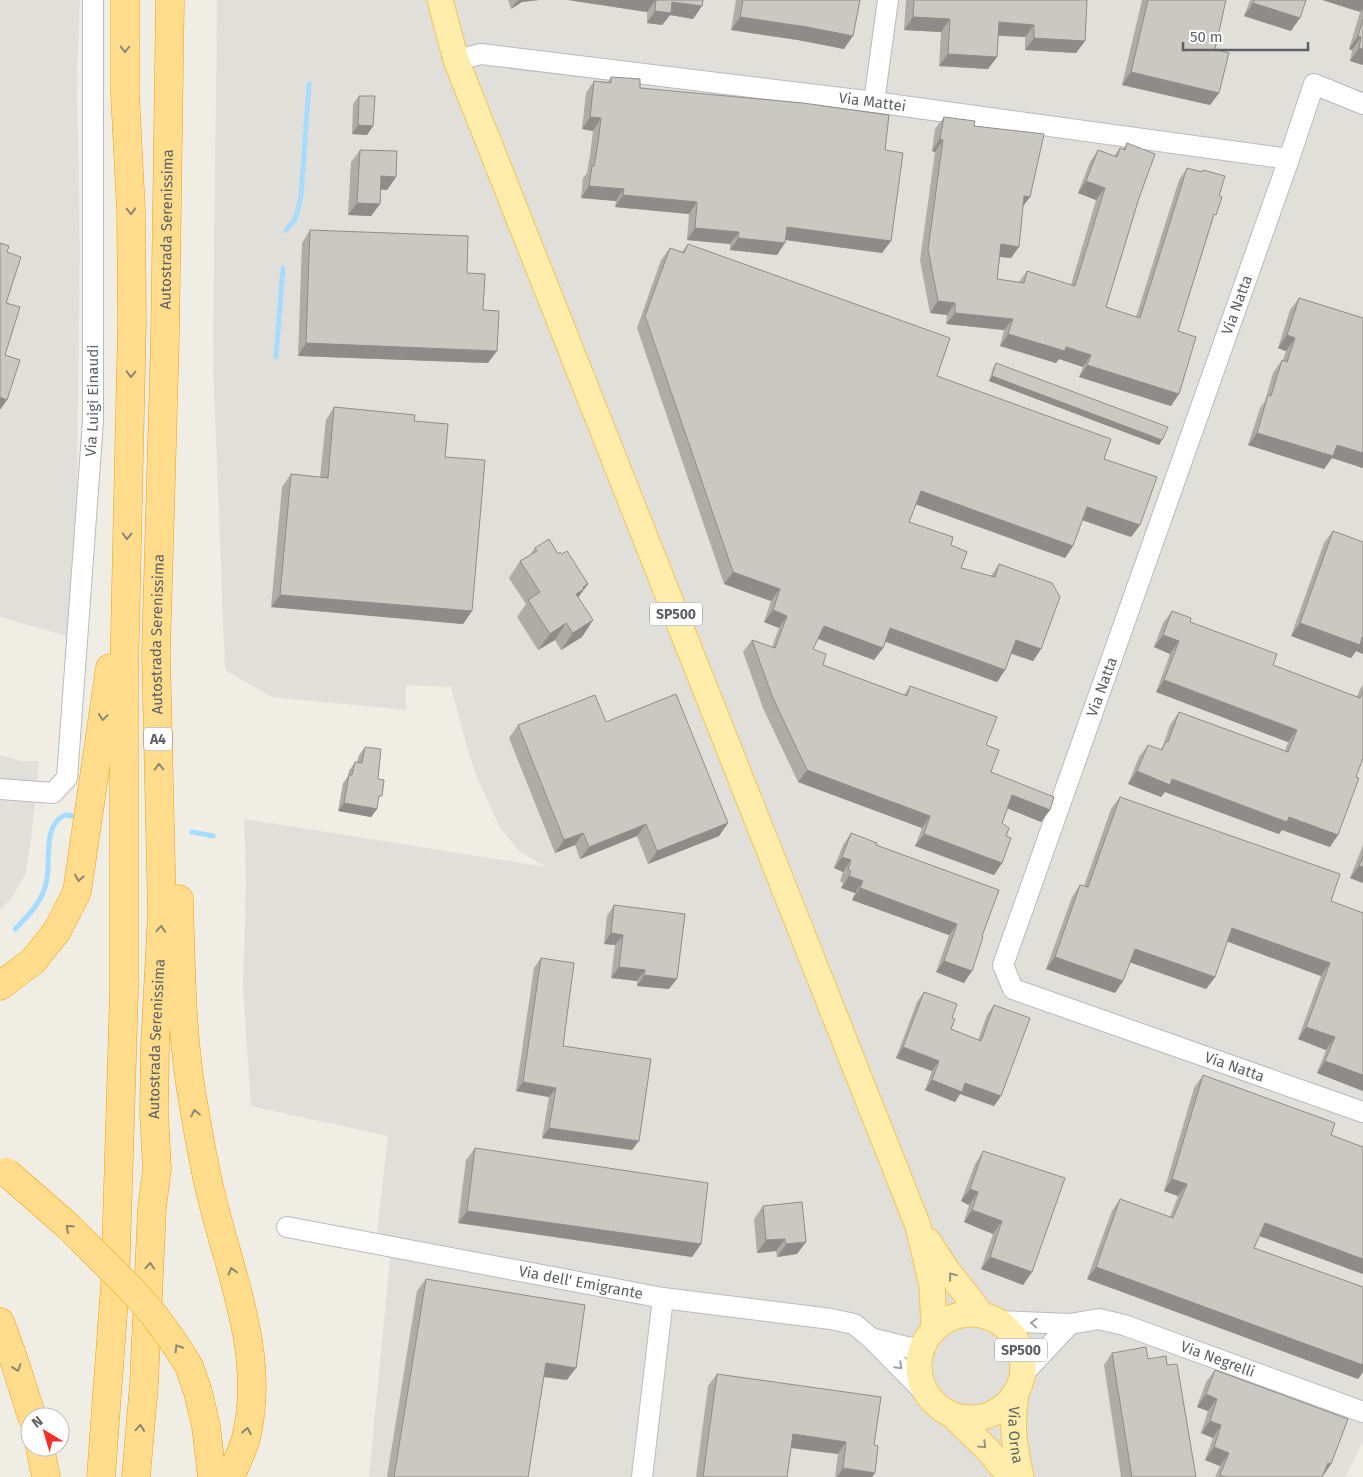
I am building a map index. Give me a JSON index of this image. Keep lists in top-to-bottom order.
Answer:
{
  "streets": {
    "highway": ["Autostrada Serenissima", "A4"],
    "main road": ["SP500", "Via Orna"],
    "street": [
      "Via Mattei",
      "Via Natta",
      "Via Luigi Einaudi",
      "Via dell' Emigrante",
      "Via Negrelli"
    ]
  },
  "crossings": [
    ["Via Mattei", "Via Natta"],
    ["Via Mattei", "SP500"],
    ["SP500", "Via dell' Emigrante"],
    ["SP500", "Via Negrelli"],
    ["SP500", "Via Orna"],
    ["Via dell' Emigrante", "Via Negrelli"],
    ["Via dell' Emigrante", "Via Orna"],
    ["Via Negrelli", "Via Orna"]
  ],
  "one_way": ["Via Orna"],
  "scale_bar": "50 m",
  "north": "top left"
}
